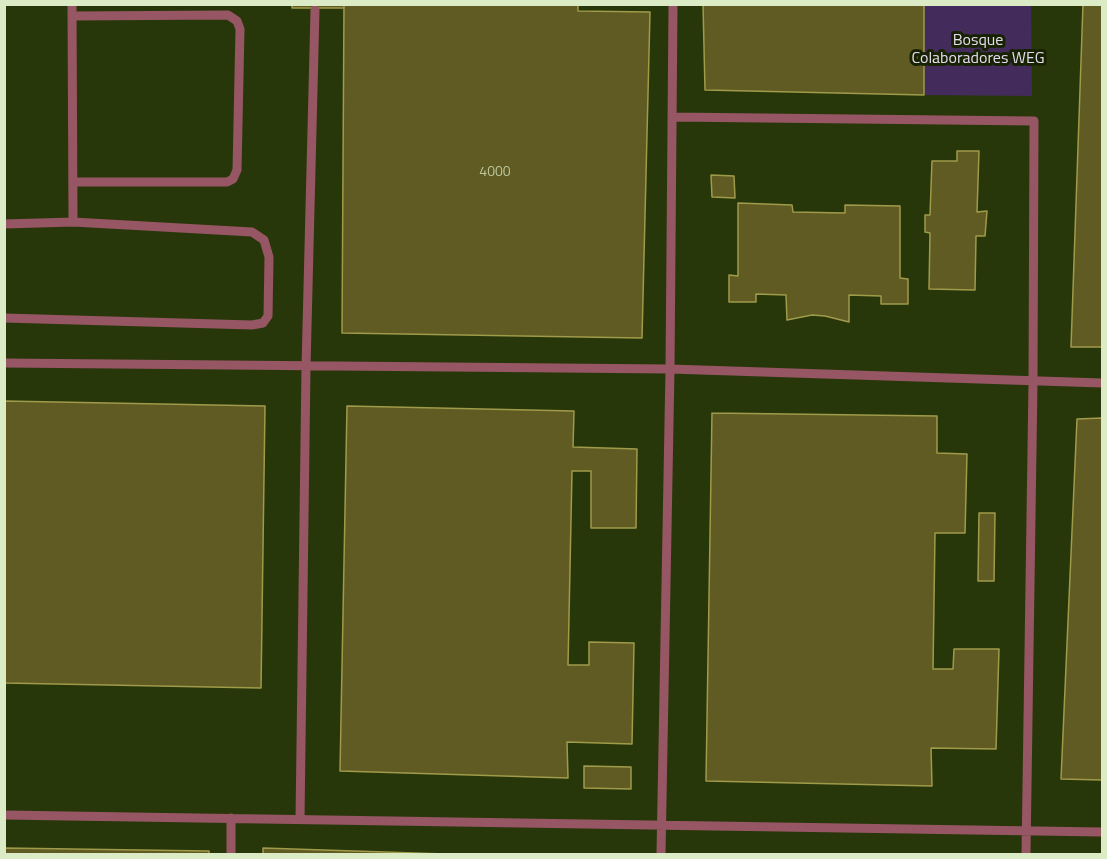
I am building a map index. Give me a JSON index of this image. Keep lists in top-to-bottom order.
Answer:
{
  "parks": ["Bosque Colaboradores WEG"],
  "house_numbers": ["4000"]
}
